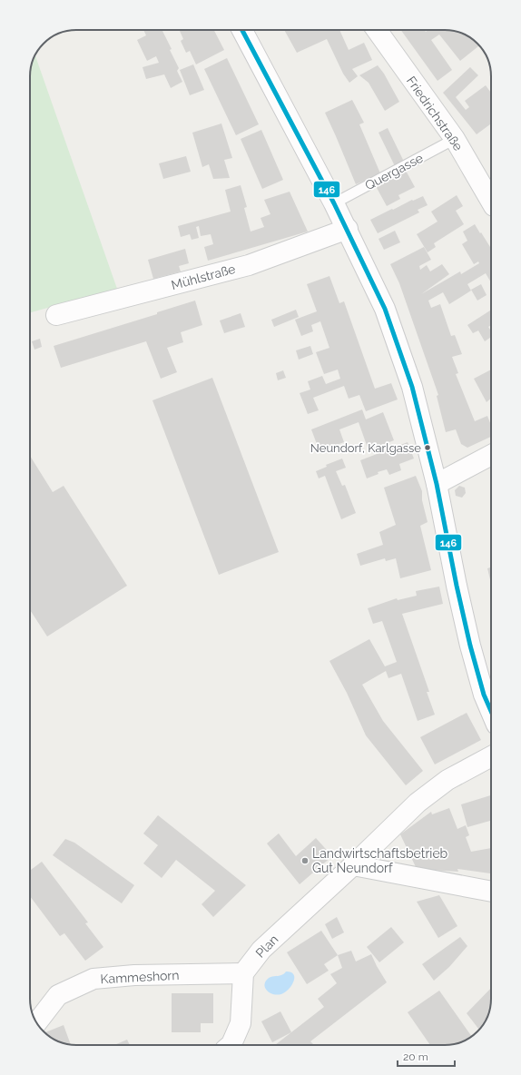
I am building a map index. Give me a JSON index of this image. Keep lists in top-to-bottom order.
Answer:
{
  "streets": {
    "street": [
      "Friedrichstraße",
      "Mühlstraße",
      "Plan",
      "Kammeshorn"
    ],
    "lane": ["Quergasse"]
  },
  "crossings": [
    ["Friedrichstraße", "Quergasse"],
    ["Plan", "Kammeshorn"]
  ],
  "places": ["Neundorf, Karlgasse", "Landwirtschaftsbetrieb Gut Neundorf"],
  "lines": ["transit line 146"],
  "scale_bar": "20 m"
}
